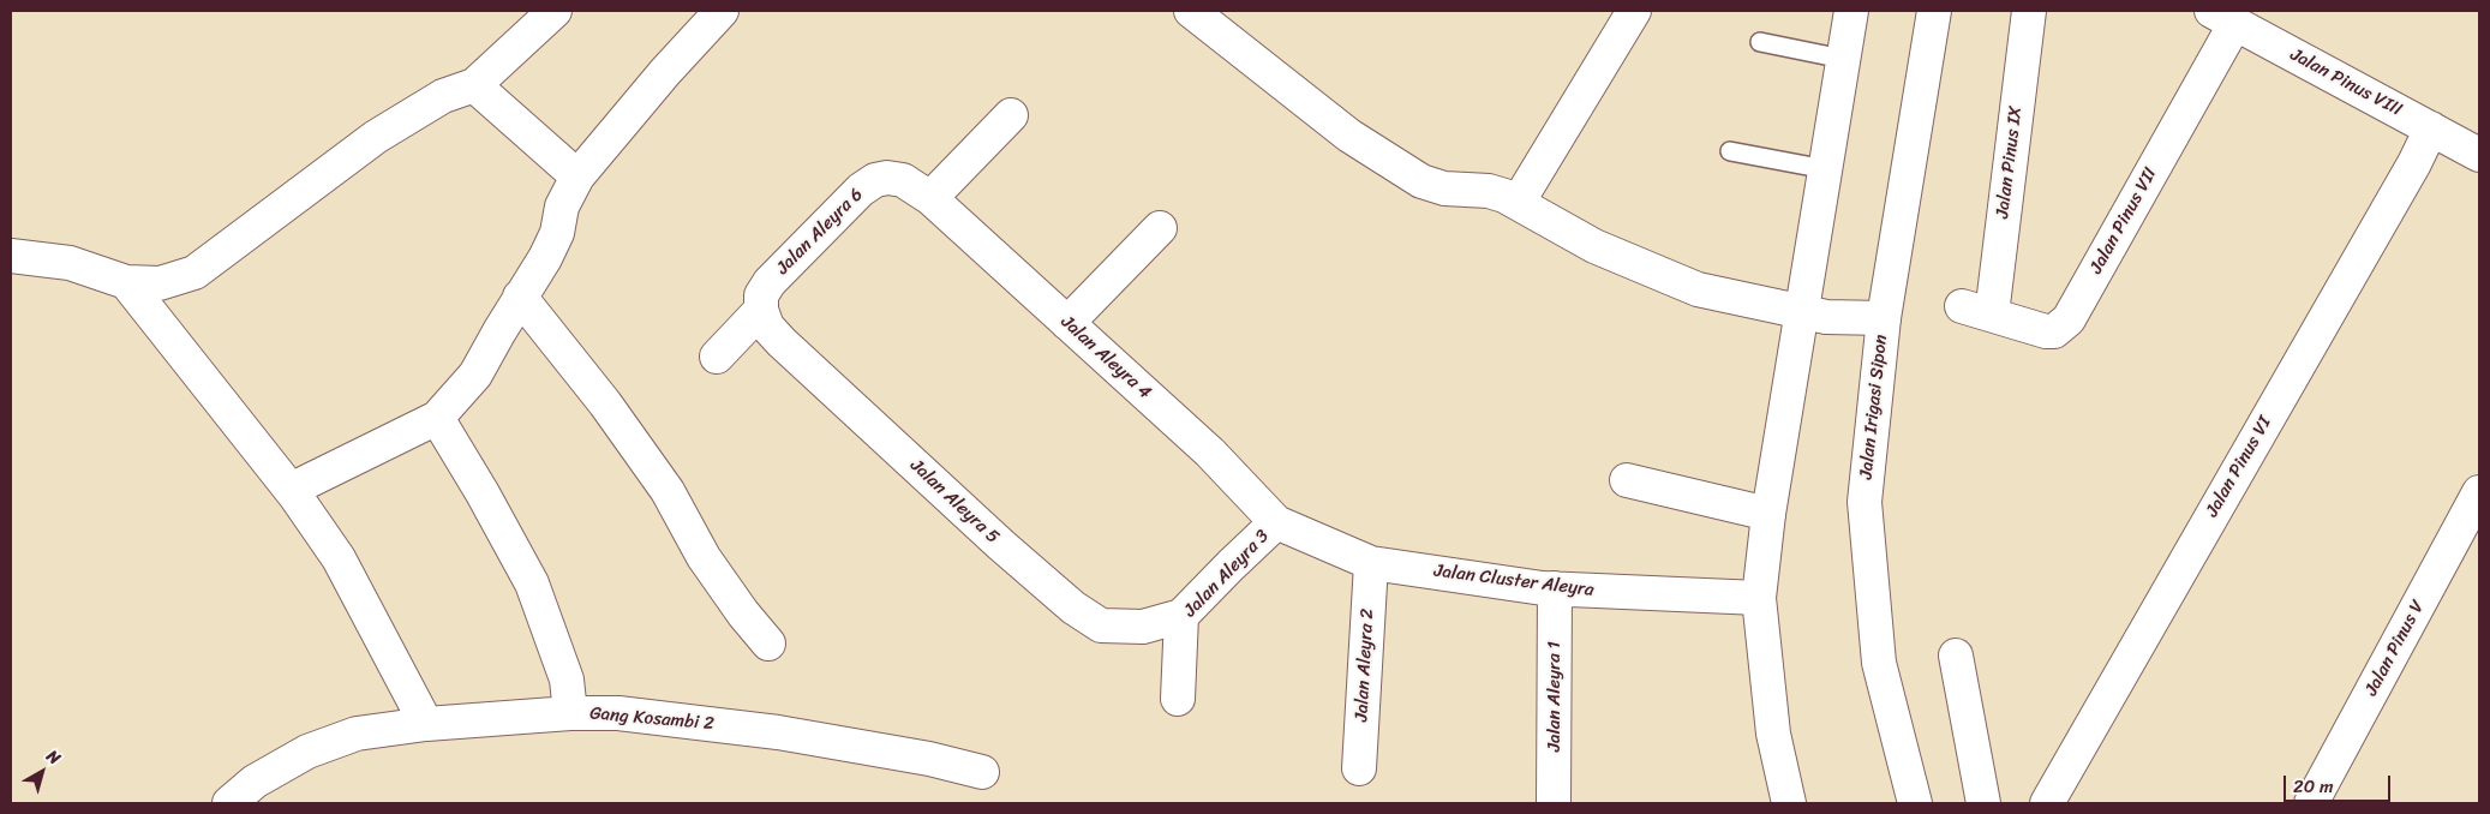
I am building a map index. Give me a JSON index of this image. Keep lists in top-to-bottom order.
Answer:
{
  "streets": {
    "street": [
      "Jalan Pinus VIII",
      "Jalan Pinus IX",
      "Jalan Pinus VII",
      "Jalan Aleyra 6",
      "Jalan Aleyra 4",
      "Jalan Irigasi Sipon",
      "Jalan Pinus VI",
      "Jalan Aleyra 5",
      "Jalan Aleyra 3",
      "Jalan Cluster Aleyra",
      "Jalan Pinus V",
      "Jalan Aleyra 2",
      "Jalan Aleyra 1",
      "Gang Kosambi 2"
    ]
  },
  "crossings": [
    ["Jalan Pinus VIII", "Jalan Pinus VII"],
    ["Jalan Pinus VIII", "Jalan Pinus VI"],
    ["Jalan Pinus IX", "Jalan Pinus VII"],
    ["Jalan Aleyra 6", "Jalan Aleyra 4"],
    ["Jalan Aleyra 6", "Jalan Aleyra 5"],
    ["Jalan Aleyra 4", "Jalan Aleyra 3"],
    ["Jalan Aleyra 4", "Jalan Cluster Aleyra"],
    ["Jalan Aleyra 5", "Jalan Aleyra 3"],
    ["Jalan Aleyra 3", "Jalan Cluster Aleyra"],
    ["Jalan Cluster Aleyra", "Jalan Aleyra 2"],
    ["Jalan Cluster Aleyra", "Jalan Aleyra 1"]
  ],
  "scale_bar": "20 m",
  "north": "top right"
}
